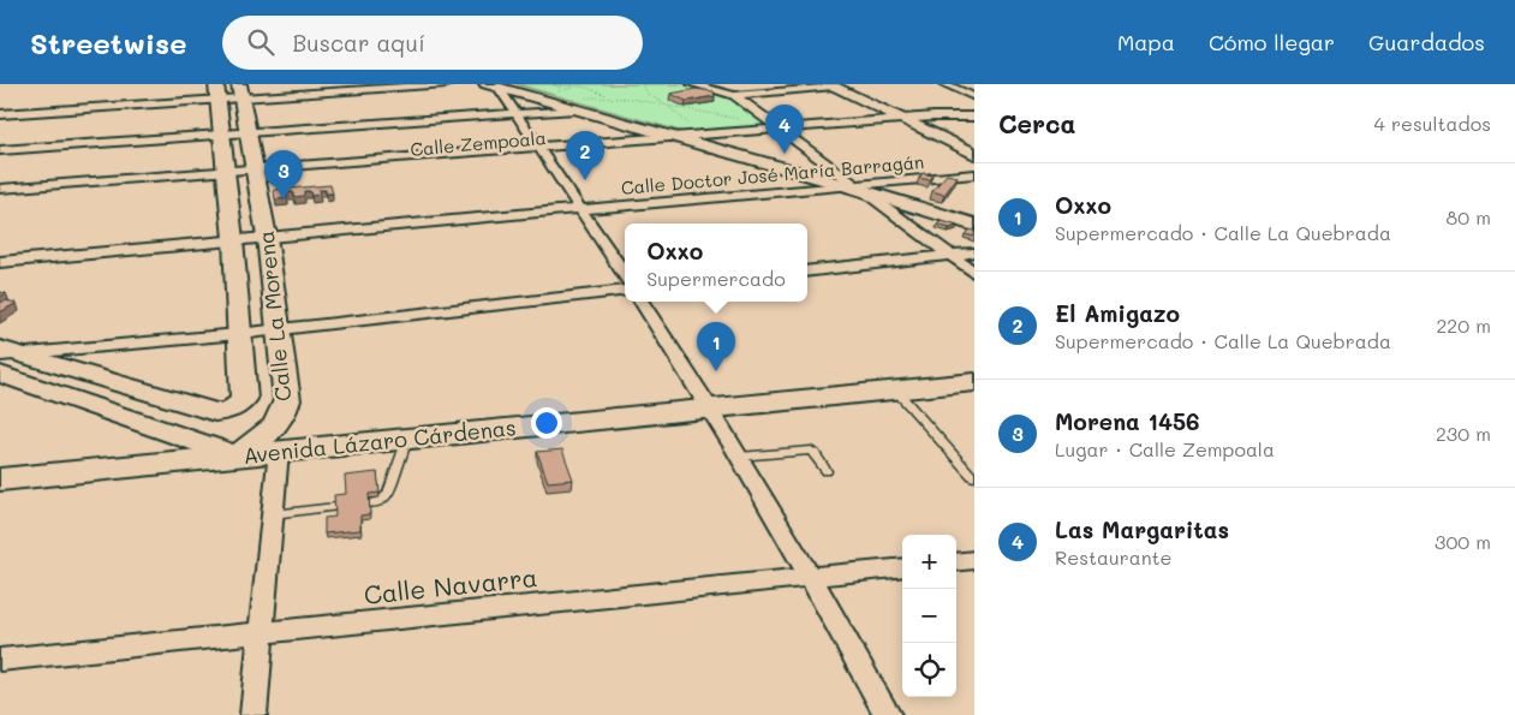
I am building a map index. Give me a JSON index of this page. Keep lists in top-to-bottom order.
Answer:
{
  "streets": {
    "main road": ["Avenida Lázaro Cárdenas"],
    "street": [
      "Calle Zempoala",
      "Calle Doctor José María Barragán",
      "Calle La Morena",
      "Calle Navarra"
    ]
  },
  "crossings": [
    ["Calle Zempoala", "Calle La Morena"],
    ["Calle Doctor José María Barragán", "Calle La Morena"],
    ["Calle La Morena", "Avenida Lázaro Cárdenas"]
  ],
  "page": {
    "header": "Streetwise",
    "search": "Buscar aquí",
    "nav": ["Mapa", "Cómo llegar", "Guardados"],
    "heading": ["Cerca", "4 resultados"],
    "pins": [
      "4",
      "2",
      "3",
      "1"
    ],
    "list": [
      {
        "mark": "1",
        "name": "Oxxo",
        "note": "Supermercado · Calle La Quebrada",
        "value": "80 m"
      },
      {
        "mark": "2",
        "name": "El Amigazo",
        "note": "Supermercado · Calle La Quebrada",
        "value": "220 m"
      },
      {
        "mark": "3",
        "name": "Morena 1456",
        "note": "Lugar · Calle Zempoala",
        "value": "230 m"
      },
      {
        "mark": "4",
        "name": "Las Margaritas",
        "note": "Restaurante",
        "value": "300 m"
      }
    ],
    "popup": ["Oxxo", "Supermercado"],
    "map_buttons": ["+", "−"]
  }
}
